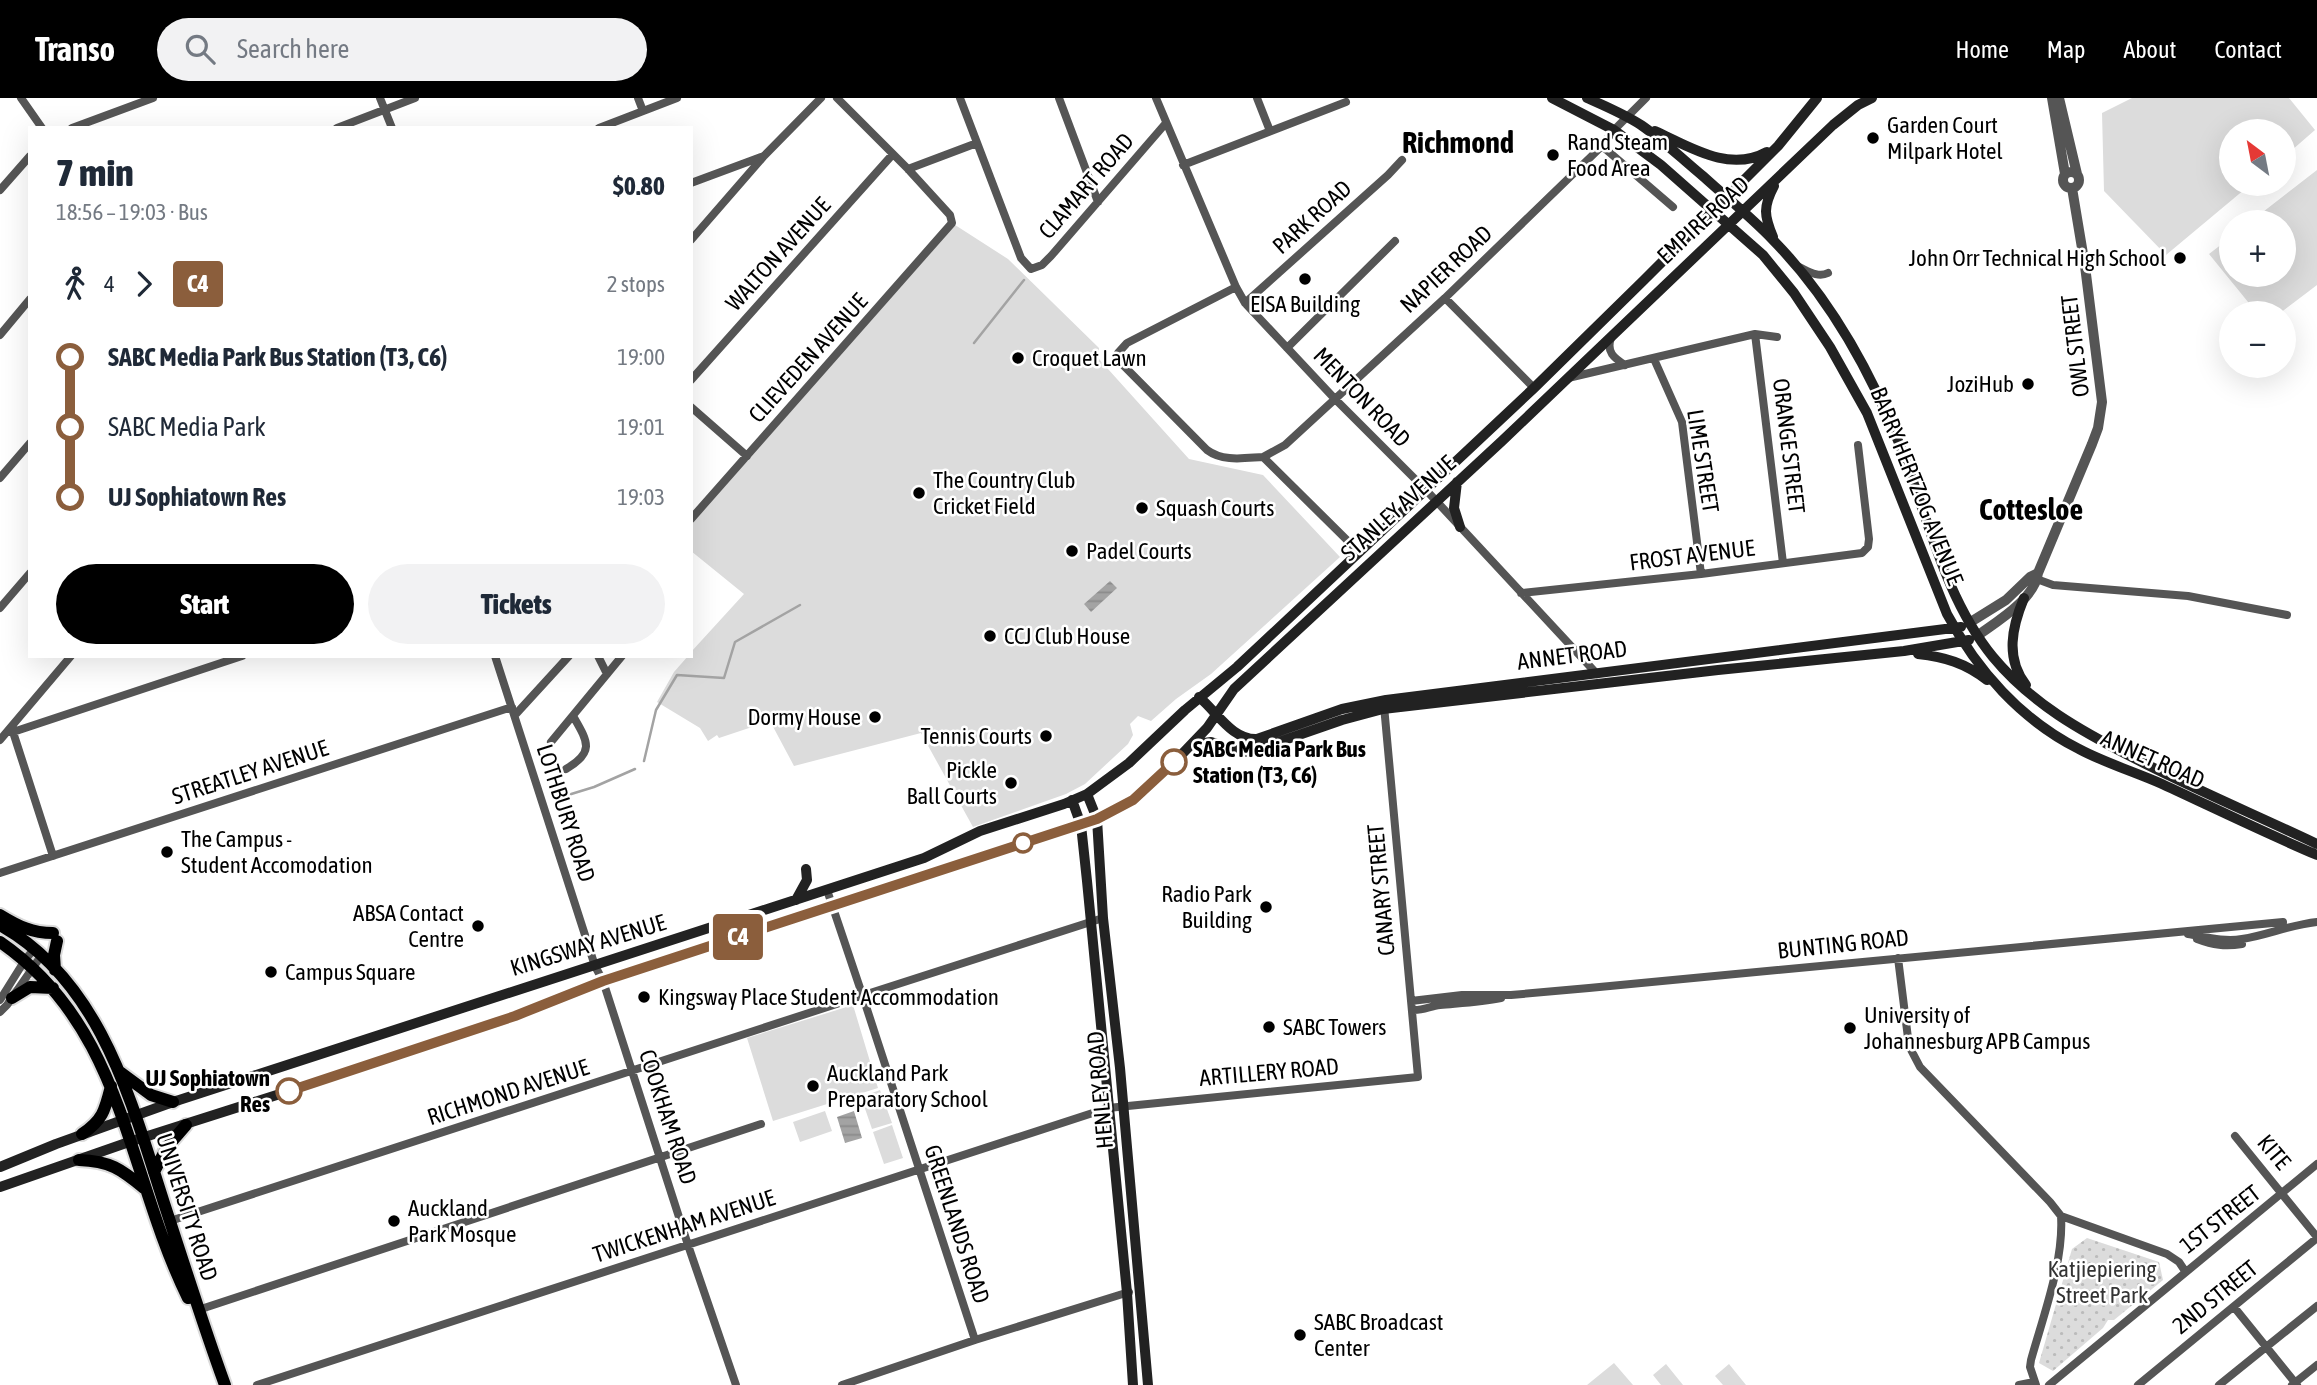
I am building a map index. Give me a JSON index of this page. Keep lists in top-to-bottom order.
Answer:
{
  "streets": {
    "main road": [
      "EMPIRE ROAD",
      "BARRY HERTZOG AVENUE",
      "STANLEY AVENUE",
      "ANNET ROAD",
      "KINGSWAY AVENUE",
      "HENLEY ROAD",
      "UNIVERSITY ROAD"
    ],
    "street": [
      "CLAMART ROAD",
      "PARK ROAD",
      "WALTON AVENUE",
      "NAPIER ROAD",
      "OWL STREET",
      "CLIEVEDEN AVENUE",
      "MENTON ROAD",
      "ORANGE STREET",
      "LIME STREET",
      "FROST AVENUE",
      "STREATLEY AVENUE",
      "LOTHBURY ROAD",
      "CANARY STREET",
      "BUNTING ROAD",
      "ARTILLERY ROAD",
      "RICHMOND AVENUE",
      "COOKHAM ROAD",
      "KITE",
      "1ST STREET",
      "GREENLANDS ROAD",
      "TWICKENHAM AVENUE",
      "2ND STREET"
    ]
  },
  "crossings": [
    ["CLAMART ROAD", "MENTON ROAD"],
    ["PARK ROAD", "MENTON ROAD"],
    ["EMPIRE ROAD", "BARRY HERTZOG AVENUE"],
    ["EMPIRE ROAD", "STANLEY AVENUE"],
    ["NAPIER ROAD", "MENTON ROAD"],
    ["NAPIER ROAD", "BARRY HERTZOG AVENUE"],
    ["OWL STREET", "BARRY HERTZOG AVENUE"],
    ["OWL STREET", "ANNET ROAD"],
    ["MENTON ROAD", "STANLEY AVENUE"],
    ["MENTON ROAD", "FROST AVENUE"],
    ["MENTON ROAD", "ANNET ROAD"],
    ["ORANGE STREET", "FROST AVENUE"],
    ["LIME STREET", "FROST AVENUE"],
    ["BARRY HERTZOG AVENUE", "ANNET ROAD"],
    ["STANLEY AVENUE", "ANNET ROAD"],
    ["STANLEY AVENUE", "KINGSWAY AVENUE"],
    ["ANNET ROAD", "CANARY STREET"],
    ["ANNET ROAD", "KINGSWAY AVENUE"],
    ["STREATLEY AVENUE", "LOTHBURY ROAD"],
    ["LOTHBURY ROAD", "KINGSWAY AVENUE"],
    ["LOTHBURY ROAD", "COOKHAM ROAD"],
    ["CANARY STREET", "BUNTING ROAD"],
    ["CANARY STREET", "ARTILLERY ROAD"],
    ["KINGSWAY AVENUE", "HENLEY ROAD"],
    ["KINGSWAY AVENUE", "COOKHAM ROAD"],
    ["KINGSWAY AVENUE", "UNIVERSITY ROAD"],
    ["KINGSWAY AVENUE", "GREENLANDS ROAD"],
    ["ARTILLERY ROAD", "HENLEY ROAD"],
    ["ARTILLERY ROAD", "TWICKENHAM AVENUE"],
    ["HENLEY ROAD", "RICHMOND AVENUE"],
    ["HENLEY ROAD", "TWICKENHAM AVENUE"],
    ["RICHMOND AVENUE", "COOKHAM ROAD"],
    ["RICHMOND AVENUE", "UNIVERSITY ROAD"],
    ["RICHMOND AVENUE", "GREENLANDS ROAD"],
    ["COOKHAM ROAD", "TWICKENHAM AVENUE"],
    ["KITE", "1ST STREET"],
    ["KITE", "2ND STREET"],
    ["GREENLANDS ROAD", "TWICKENHAM AVENUE"]
  ],
  "districts": ["Richmond", "Cottesloe"],
  "parks": ["Katjiepiering Street Park"],
  "places": [
    "Garden Court Milpark Hotel",
    "Rand Steam Food Area",
    "John Orr Technical High School",
    "EISA Building",
    "Croquet Lawn",
    "JoziHub",
    "The Country Club Cricket Field",
    "Squash Courts",
    "Padel Courts",
    "CCJ Club House",
    "Dormy House",
    "Tennis Courts",
    "SABC Media Park Bus Station (T3, C6)",
    "Pickle Ball Courts",
    "The Campus - Student Accomodation",
    "Radio Park Building",
    "ABSA Contact Centre",
    "Campus Square",
    "Kingsway Place Student Accommodation",
    "SABC Towers",
    "University of Johannesburg APB Campus",
    "Auckland Park Preparatory School",
    "UJ Sophiatown Res",
    "Auckland Park Mosque",
    "SABC Broadcast Center"
  ],
  "lines": ["bus line C4"],
  "north": "top left",
  "page": {
    "header": "Transo",
    "search": "Search here",
    "nav": [
      "Home",
      "Map",
      "About",
      "Contact"
    ],
    "on_map": "C4",
    "map_buttons": ["+", "−"],
    "heading": ["7 min", "18:56 – 19:03 · Bus", "$0.80"],
    "legs": ["4", "C4", "2 stops"],
    "list": [
      {
        "name": "SABC Media Park Bus Station (T3, C6)",
        "value": "19:00"
      },
      {
        "name": "SABC Media Park",
        "value": "19:01"
      },
      {
        "name": "UJ Sophiatown Res",
        "value": "19:03"
      }
    ],
    "buttons": ["Start", "Tickets"]
  }
}
